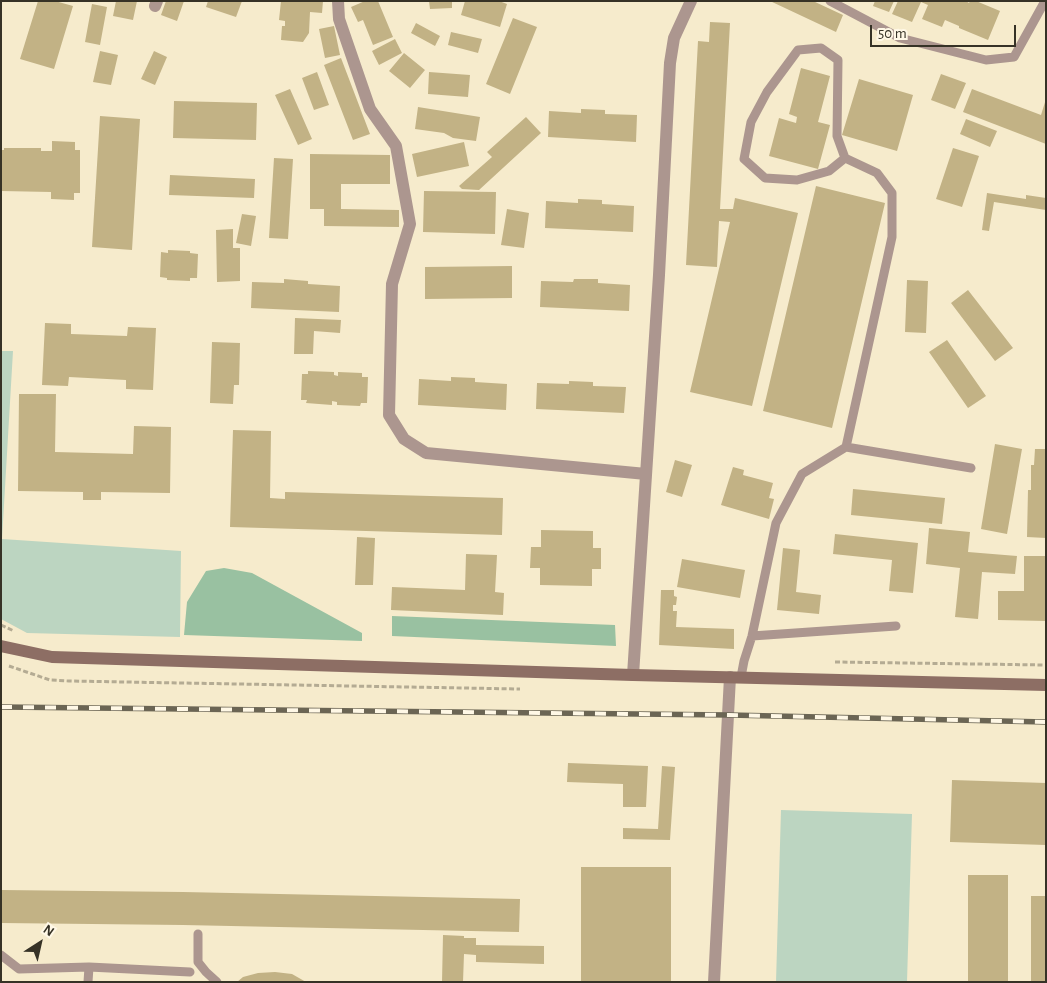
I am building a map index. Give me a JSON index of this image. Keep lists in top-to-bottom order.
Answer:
{
  "scale_bar": "50 m",
  "north": "top right"
}
